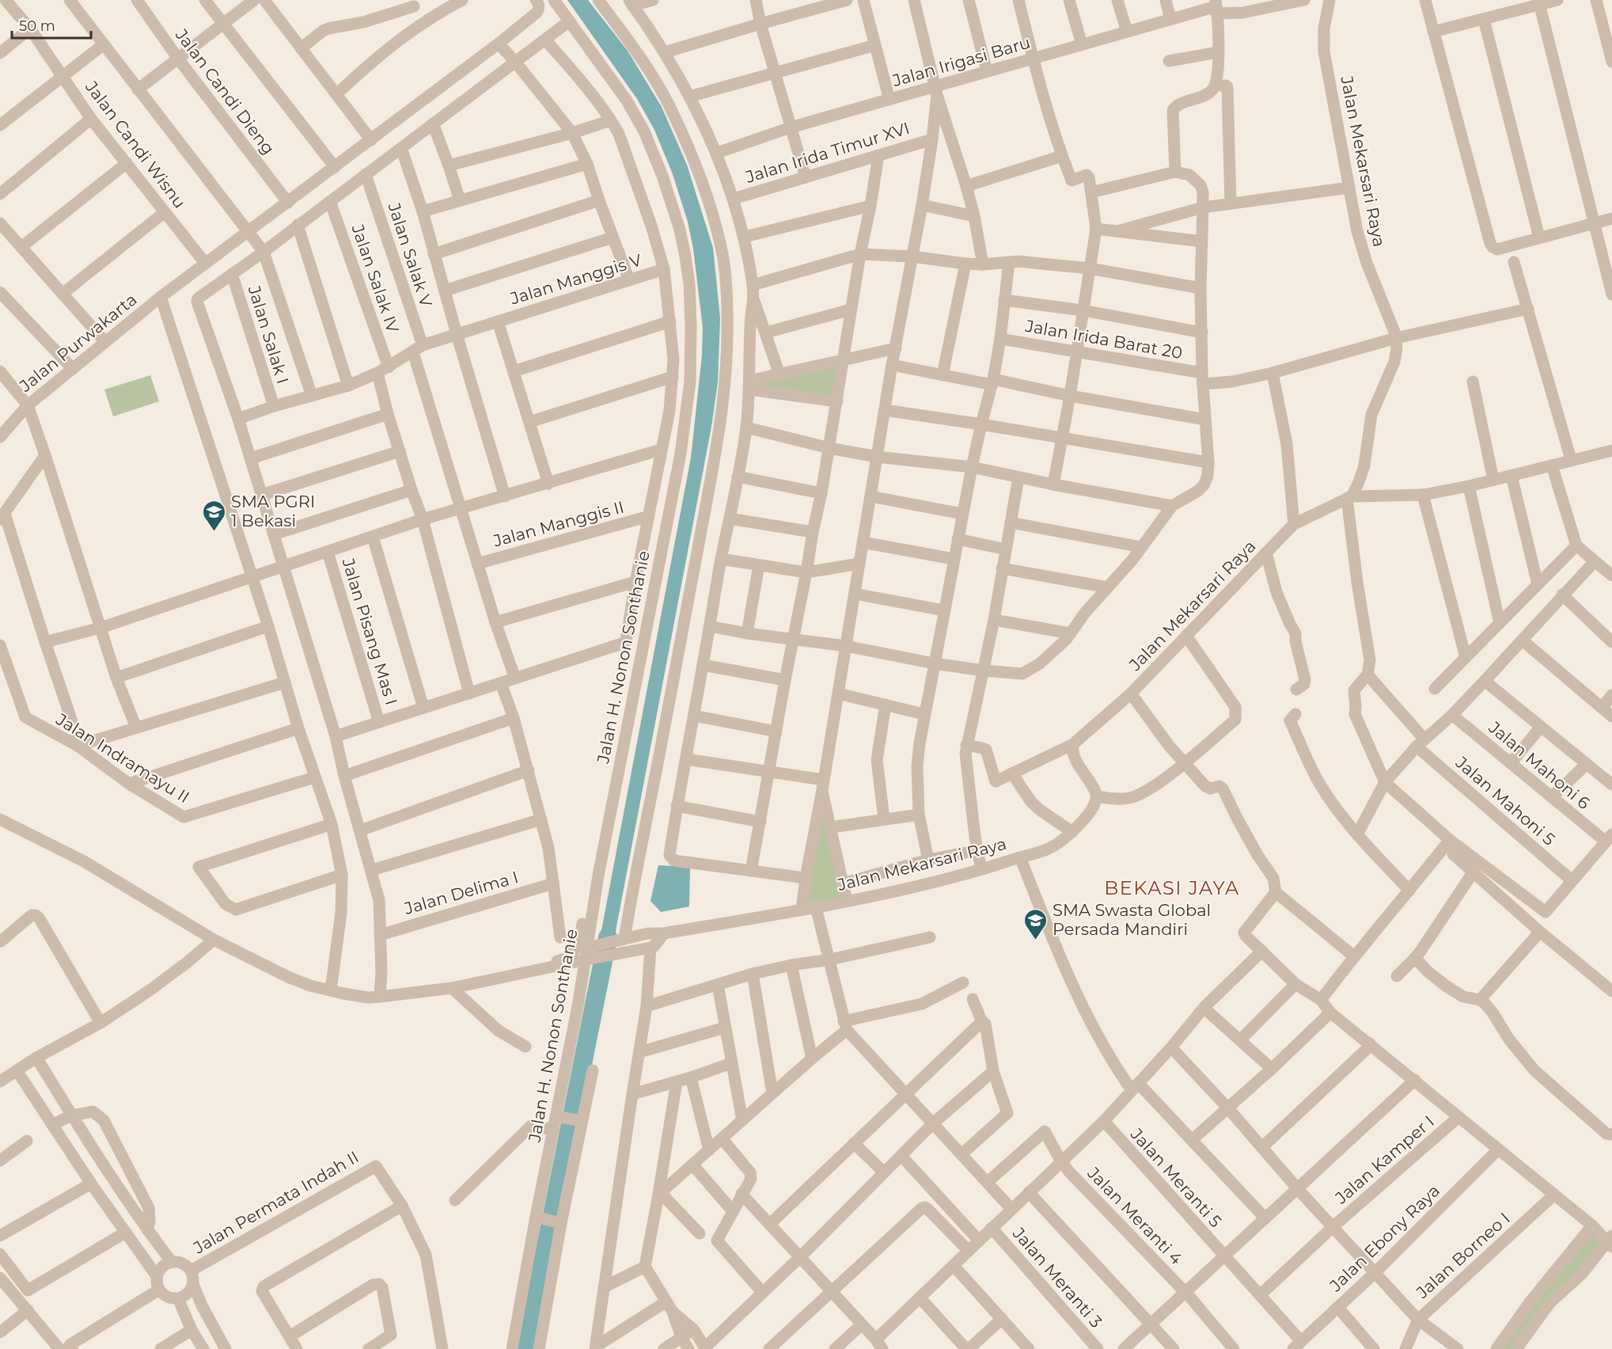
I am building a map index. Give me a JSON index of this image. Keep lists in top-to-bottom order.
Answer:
{
  "streets": {
    "street": [
      "Jalan Irigasi Baru",
      "Jalan Candi Dieng",
      "Jalan Candi Wisnu",
      "Jalan Irida Timur XVI",
      "Jalan Mekarsari Raya",
      "Jalan Salak V",
      "Jalan Salak IV",
      "Jalan Manggis V",
      "Jalan Salak I",
      "Jalan Irida Barat 20",
      "Jalan Purwakarta",
      "Jalan Manggis II",
      "Jalan Pisang Mas I",
      "Jalan H. Nonon Sonthanie",
      "Jalan Indramayu II",
      "Jalan Mahoni 6",
      "Jalan Mahoni 5",
      "Jalan Delima I",
      "Jalan Kamper I",
      "Jalan Meranti 5",
      "Jalan Permata Indah II",
      "Jalan Meranti 4",
      "Jalan Ebony Raya",
      "Jalan Borneo I",
      "Jalan Meranti 3"
    ]
  },
  "crossings": [
    ["Jalan Candi Dieng", "Jalan Purwakarta"],
    ["Jalan Candi Wisnu", "Jalan Purwakarta"],
    ["Jalan Mekarsari Raya", "Jalan Irida Barat 20"],
    ["Jalan Mekarsari Raya", "Jalan H. Nonon Sonthanie"],
    ["Jalan Salak V", "Jalan Manggis V"],
    ["Jalan Salak V", "Jalan Manggis II"],
    ["Jalan Salak IV", "Jalan Manggis V"],
    ["Jalan Manggis V", "Jalan Salak I"],
    ["Jalan Kamper I", "Jalan Meranti 5"],
    ["Jalan Meranti 5", "Jalan Ebony Raya"]
  ],
  "districts": ["BEKASI JAYA"],
  "places": {
    "school or university": ["SMA PGRI 1 Bekasi", "SMA Swasta Global Persada Mandiri"]
  },
  "scale_bar": "50 m"
}
